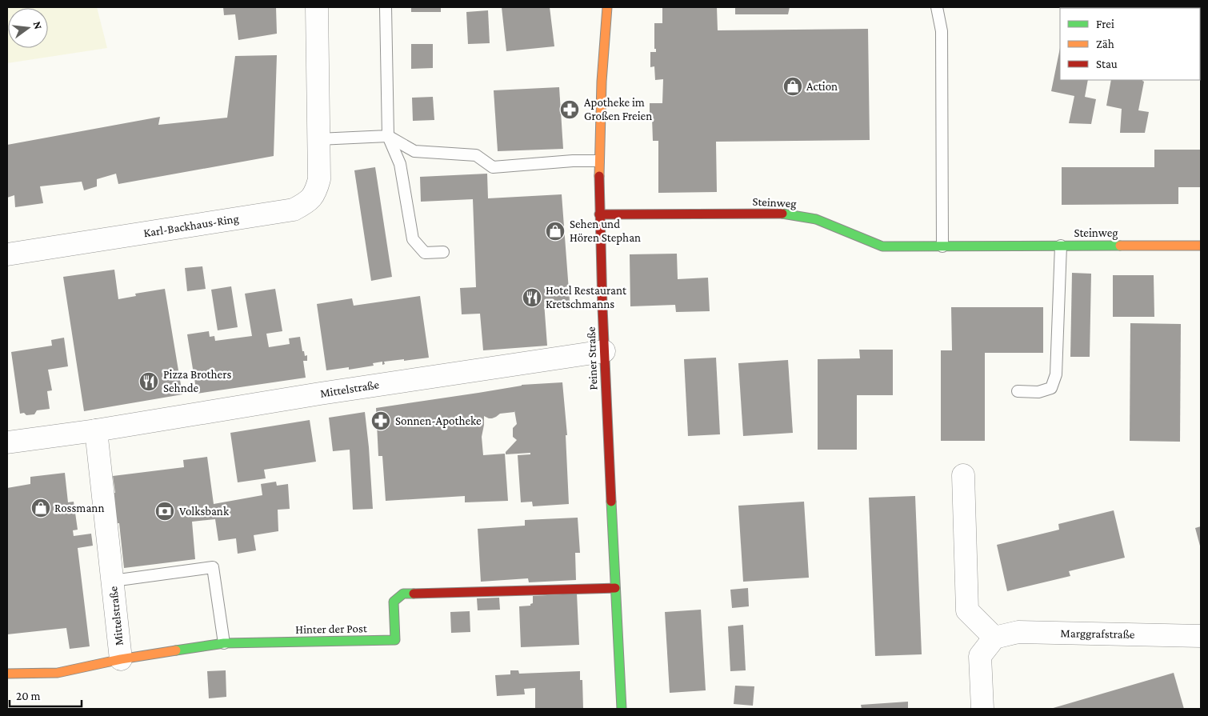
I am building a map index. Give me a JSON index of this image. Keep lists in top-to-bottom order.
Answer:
{
  "streets": {
    "street": [
      "Steinweg",
      "Karl-Backhaus-Ring",
      "Peiner Straße",
      "Mittelstraße",
      "Hinter der Post",
      "Marggrafstraße"
    ]
  },
  "crossings": [
    ["Steinweg", "Peiner Straße"],
    ["Peiner Straße", "Mittelstraße"],
    ["Peiner Straße", "Hinter der Post"],
    ["Mittelstraße", "Hinter der Post"]
  ],
  "places": {
    "shop": ["Action", "Sehen und Hören Stephan", "Rossmann"],
    "pharmacy": ["Apotheke im Großen Freien", "Sonnen-Apotheke"],
    "restaurant": ["Hotel Restaurant Kretschmanns", "Pizza Brothers Sehnde"],
    "bank": ["Volksbank"]
  },
  "legend": ["Frei", "Zäh", "Stau"],
  "scale_bar": "20 m",
  "north": "right"
}
